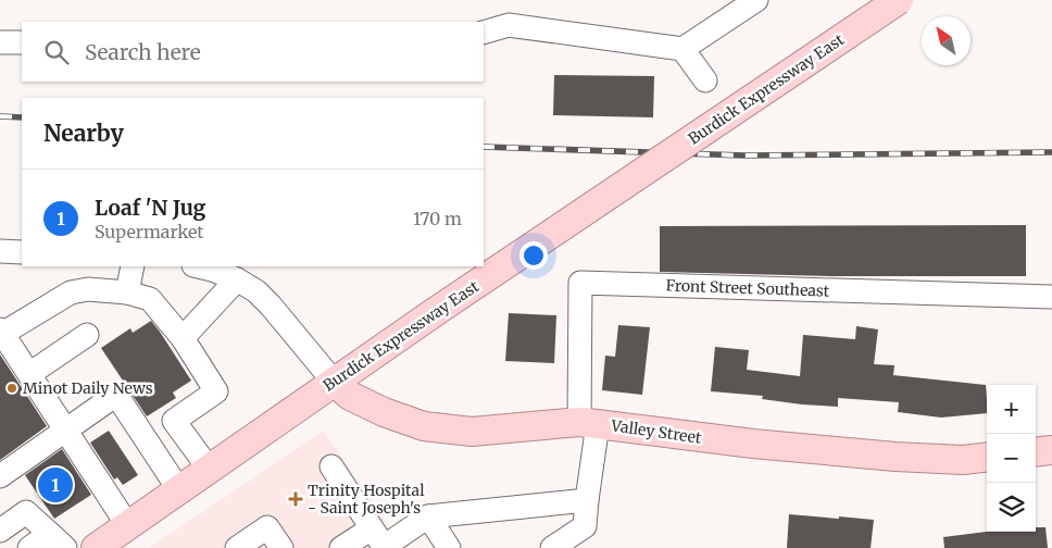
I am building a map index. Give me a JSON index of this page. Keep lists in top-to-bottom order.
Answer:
{
  "streets": {
    "main road": ["Burdick Expressway East", "Valley Street"],
    "street": ["Front Street Southeast"]
  },
  "crossings": [
    ["Burdick Expressway East", "Valley Street"],
    ["Front Street Southeast", "Valley Street"]
  ],
  "places": {
    "other": ["Minot Daily News"],
    "health": ["Trinity Hospital - Saint Joseph's"]
  },
  "north": "top left",
  "page": {
    "search": "Search here",
    "heading": "Nearby",
    "list": [
      {
        "mark": "1",
        "name": "Loaf 'N Jug",
        "note": "Supermarket",
        "value": "170 m"
      }
    ],
    "map_buttons": ["+", "−"],
    "pins": "1"
  }
}
